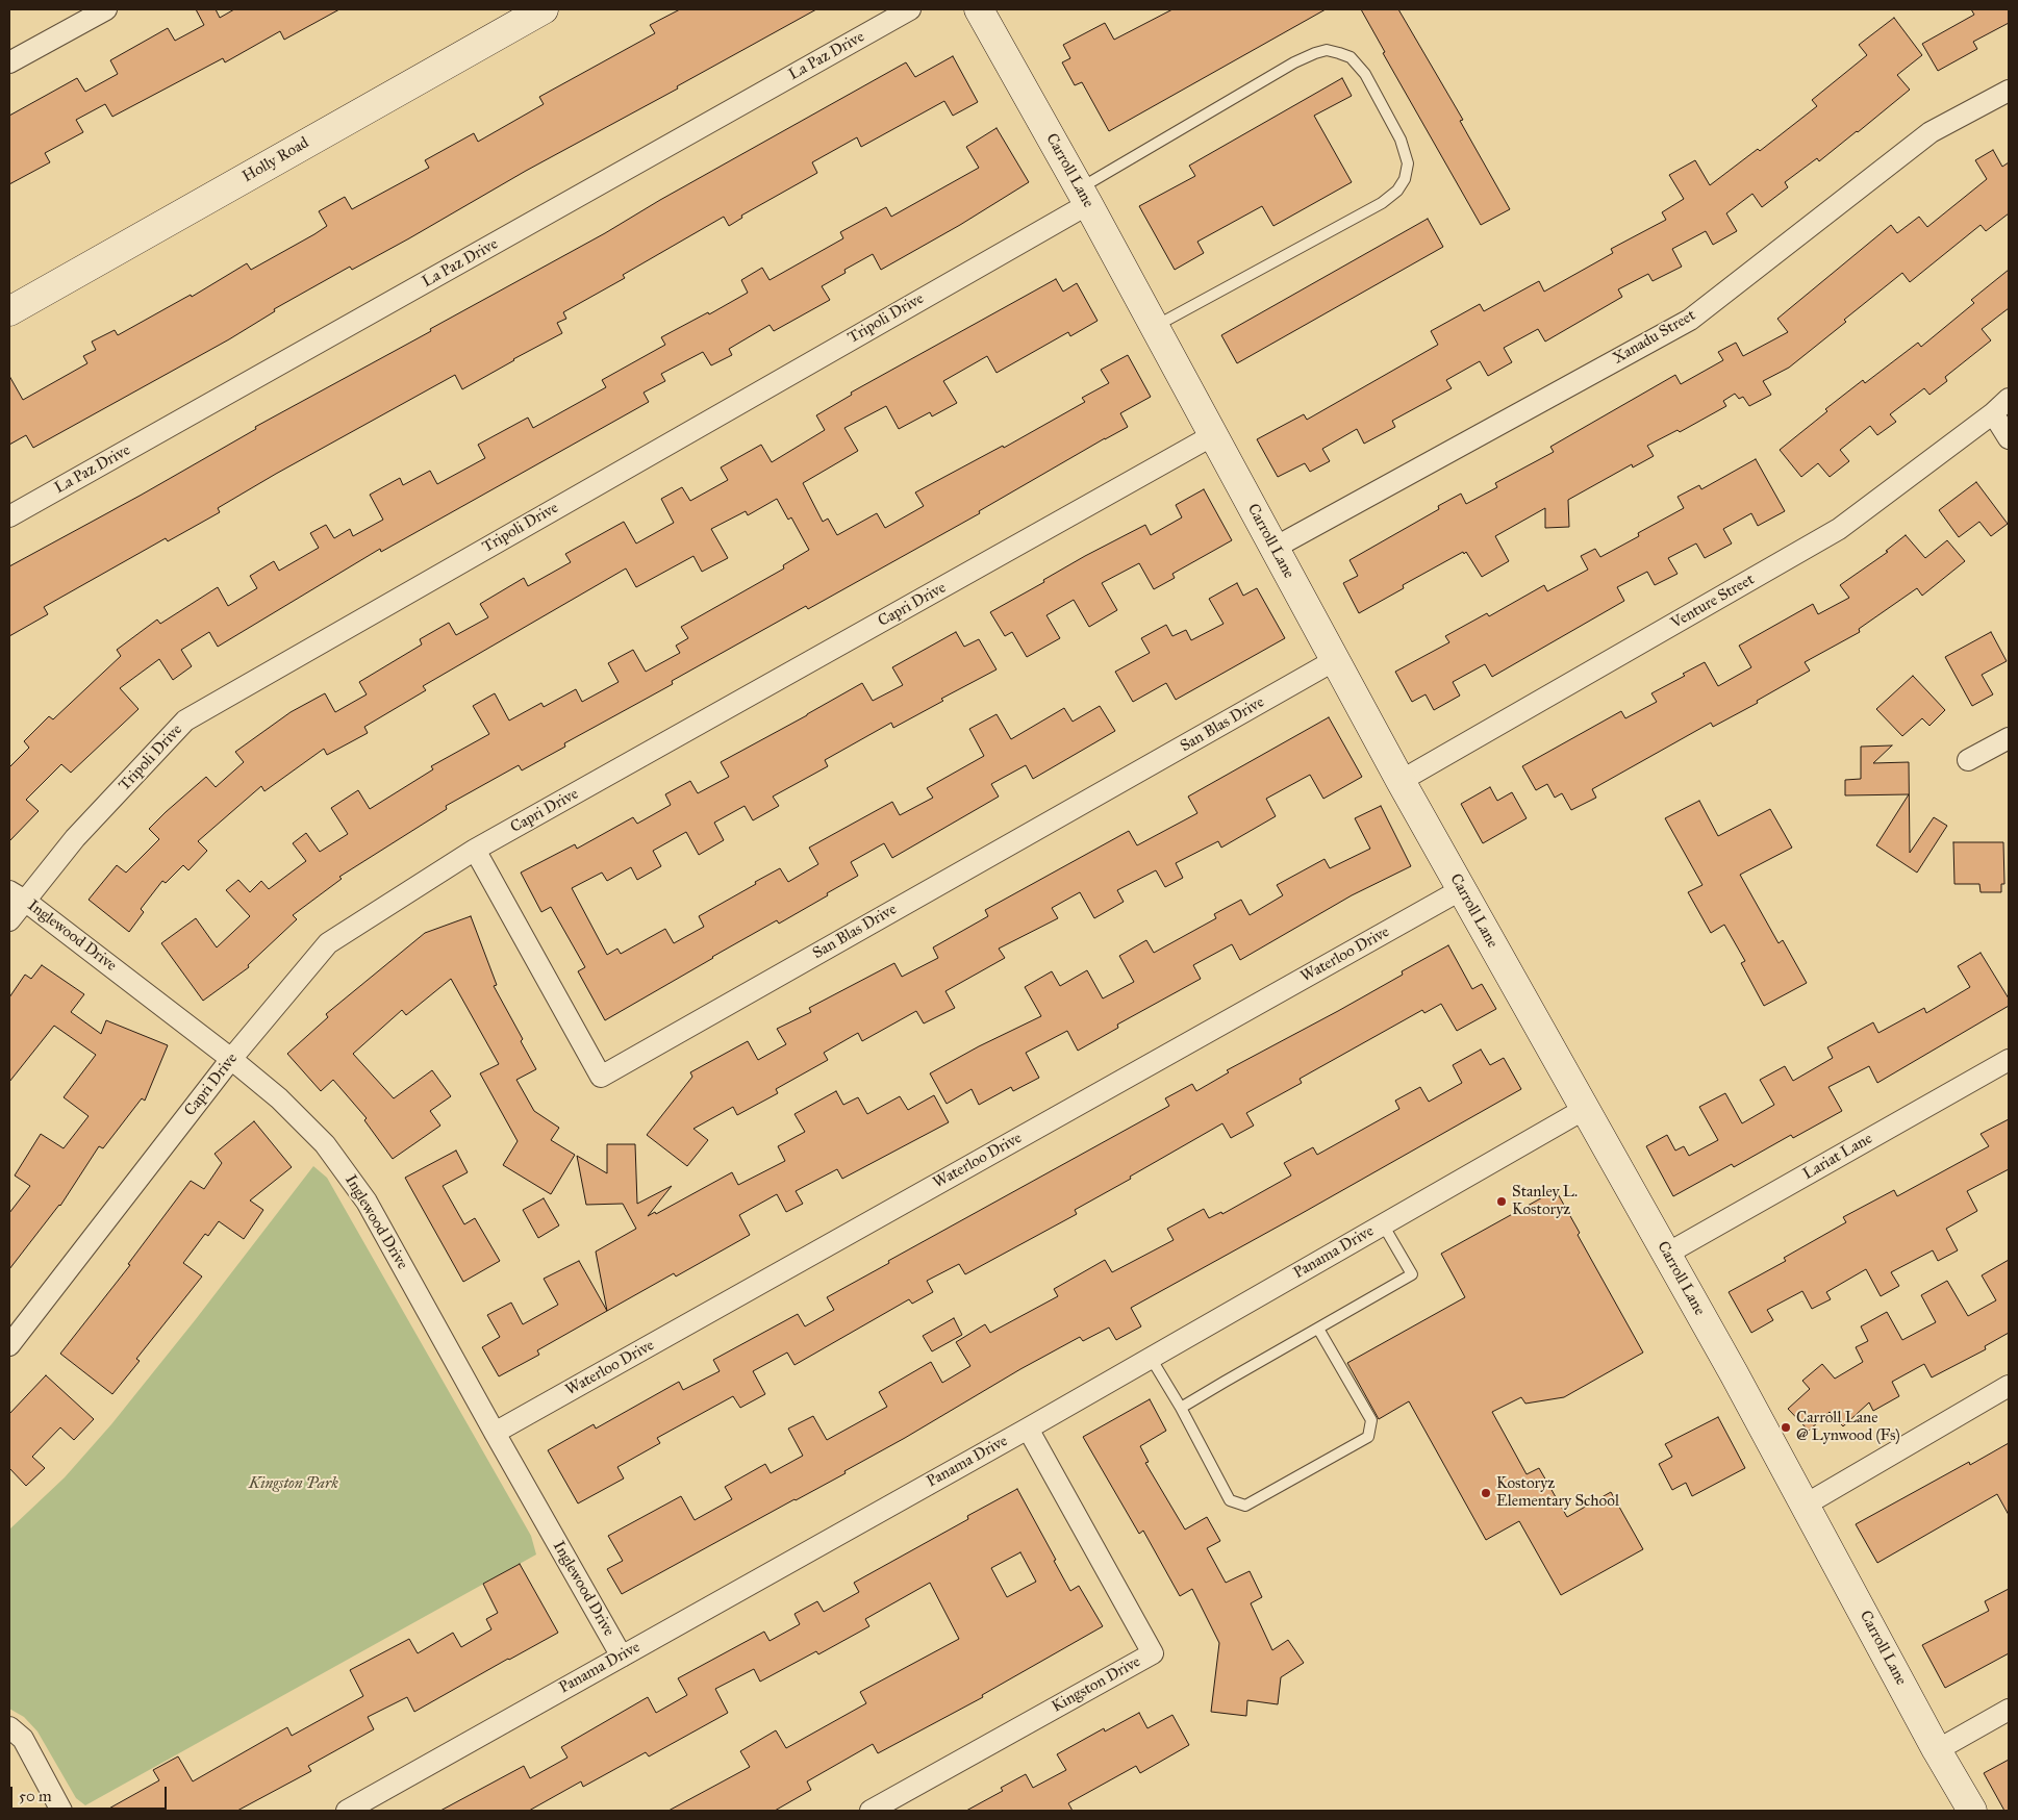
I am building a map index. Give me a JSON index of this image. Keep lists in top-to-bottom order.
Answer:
{
  "streets": {
    "street": [
      "La Paz Drive",
      "Holly Road",
      "Carroll Lane",
      "Tripoli Drive",
      "Xanadu Street",
      "Venture Street",
      "Capri Drive",
      "San Blas Drive",
      "Inglewood Drive",
      "Waterloo Drive",
      "Lariat Lane",
      "Panama Drive",
      "Kingston Drive"
    ]
  },
  "crossings": [
    ["Carroll Lane", "Tripoli Drive"],
    ["Carroll Lane", "Xanadu Street"],
    ["Carroll Lane", "Venture Street"],
    ["Carroll Lane", "Capri Drive"],
    ["Carroll Lane", "San Blas Drive"],
    ["Carroll Lane", "Waterloo Drive"],
    ["Carroll Lane", "Lariat Lane"],
    ["Carroll Lane", "Panama Drive"],
    ["Tripoli Drive", "Inglewood Drive"],
    ["Capri Drive", "San Blas Drive"],
    ["Capri Drive", "Inglewood Drive"],
    ["Inglewood Drive", "Waterloo Drive"],
    ["Inglewood Drive", "Panama Drive"],
    ["Panama Drive", "Kingston Drive"]
  ],
  "parks": ["Kingston Park"],
  "places": ["Stanley L. Kostoryz", "Carroll Lane @ Lynwood (Fs)", "Kostoryz Elementary School"],
  "scale_bar": "50 m"
}
